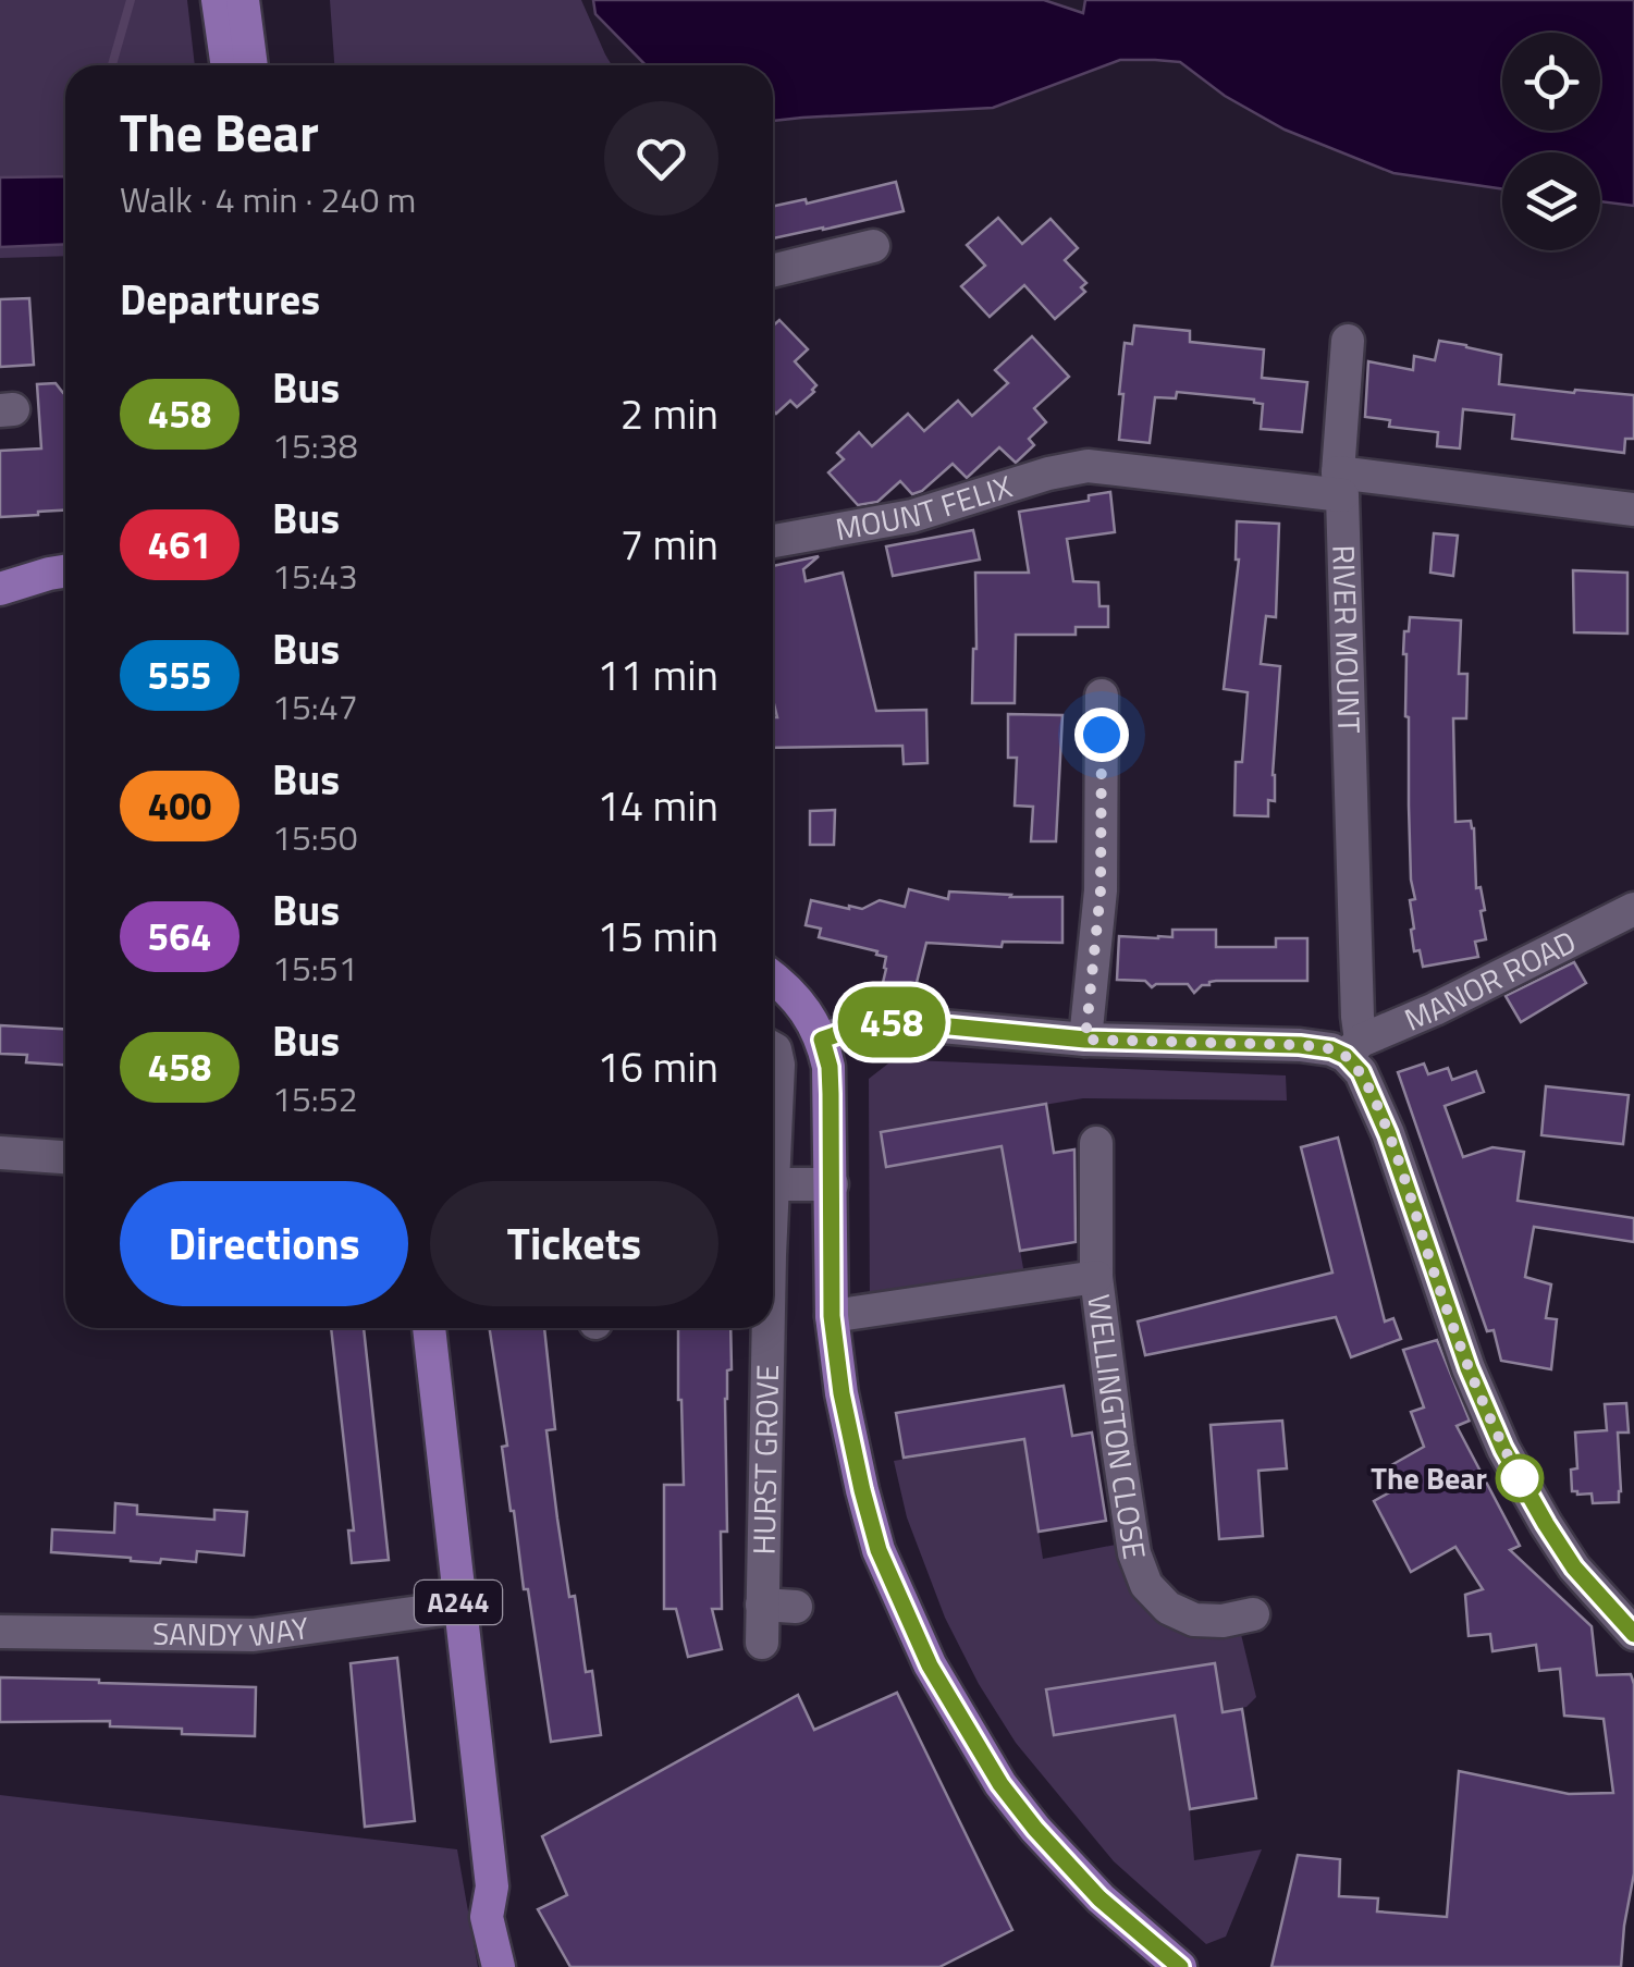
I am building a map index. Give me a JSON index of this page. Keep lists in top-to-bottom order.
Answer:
{
  "streets": {
    "main road": ["A244"],
    "street": [
      "MOUNT FELIX",
      "RIVER MOUNT",
      "MANOR ROAD",
      "WELLINGTON CLOSE",
      "HURST GROVE",
      "SANDY WAY"
    ]
  },
  "crossings": [
    ["MOUNT FELIX", "RIVER MOUNT"],
    ["RIVER MOUNT", "MANOR ROAD"],
    ["A244", "SANDY WAY"]
  ],
  "places": ["The Bear"],
  "lines": ["bus line 458"],
  "page": {
    "on_map": "458",
    "heading": [
      ["The Bear", "Walk · 4 min · 240 m"],
      "Departures"
    ],
    "list": [
      {
        "mark": "458",
        "name": "Bus",
        "note": "15:38",
        "value": "2 min"
      },
      {
        "mark": "461",
        "name": "Bus",
        "note": "15:43",
        "value": "7 min"
      },
      {
        "mark": "555",
        "name": "Bus",
        "note": "15:47",
        "value": "11 min"
      },
      {
        "mark": "400",
        "name": "Bus",
        "note": "15:50",
        "value": "14 min"
      },
      {
        "mark": "564",
        "name": "Bus",
        "note": "15:51",
        "value": "15 min"
      },
      {
        "mark": "458",
        "name": "Bus",
        "note": "15:52",
        "value": "16 min"
      }
    ],
    "buttons": ["Directions", "Tickets"]
  }
}
